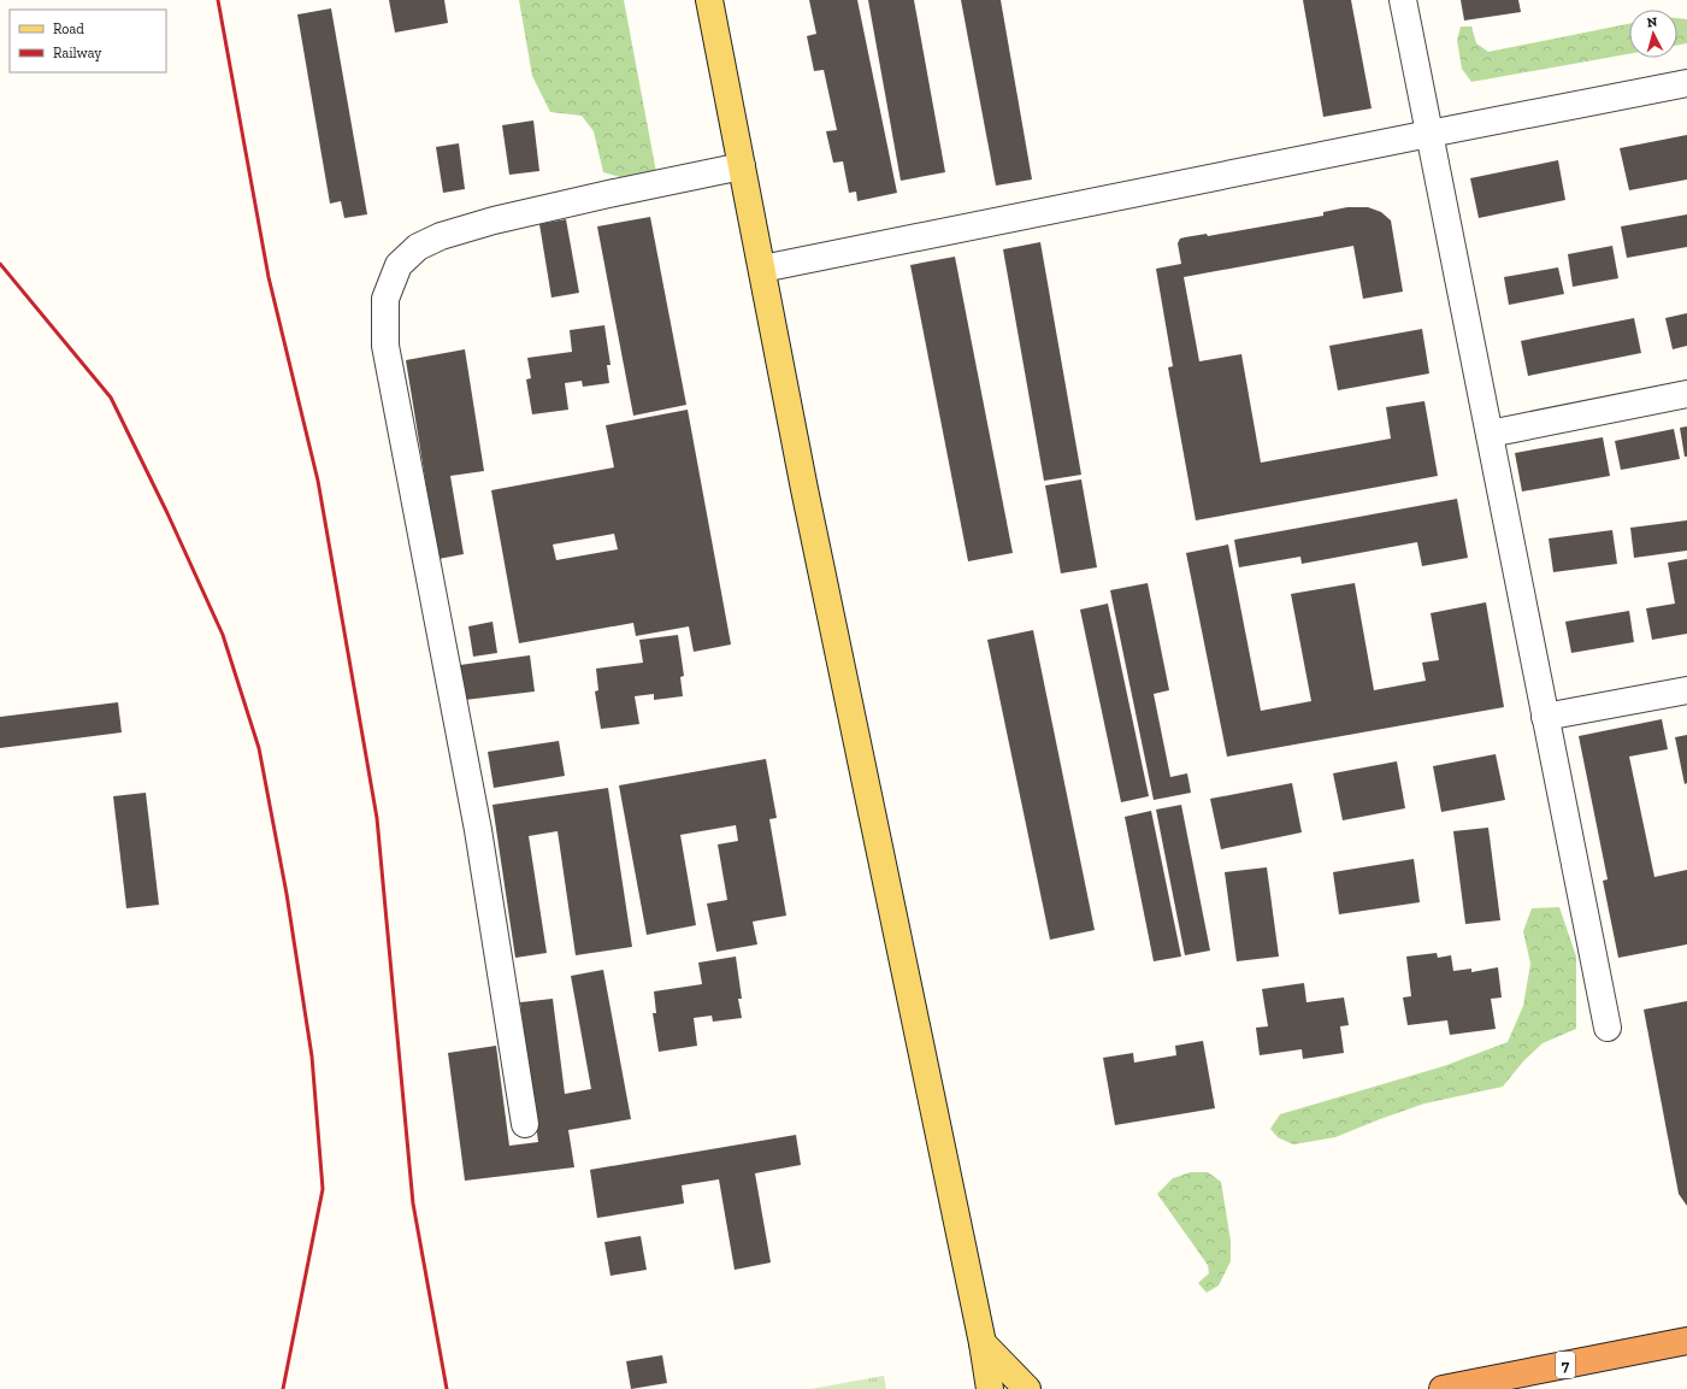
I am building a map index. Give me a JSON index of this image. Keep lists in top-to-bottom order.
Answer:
{
  "streets": {
    "highway": ["7"]
  },
  "legend": ["Road", "Railway"],
  "north": "top"
}
